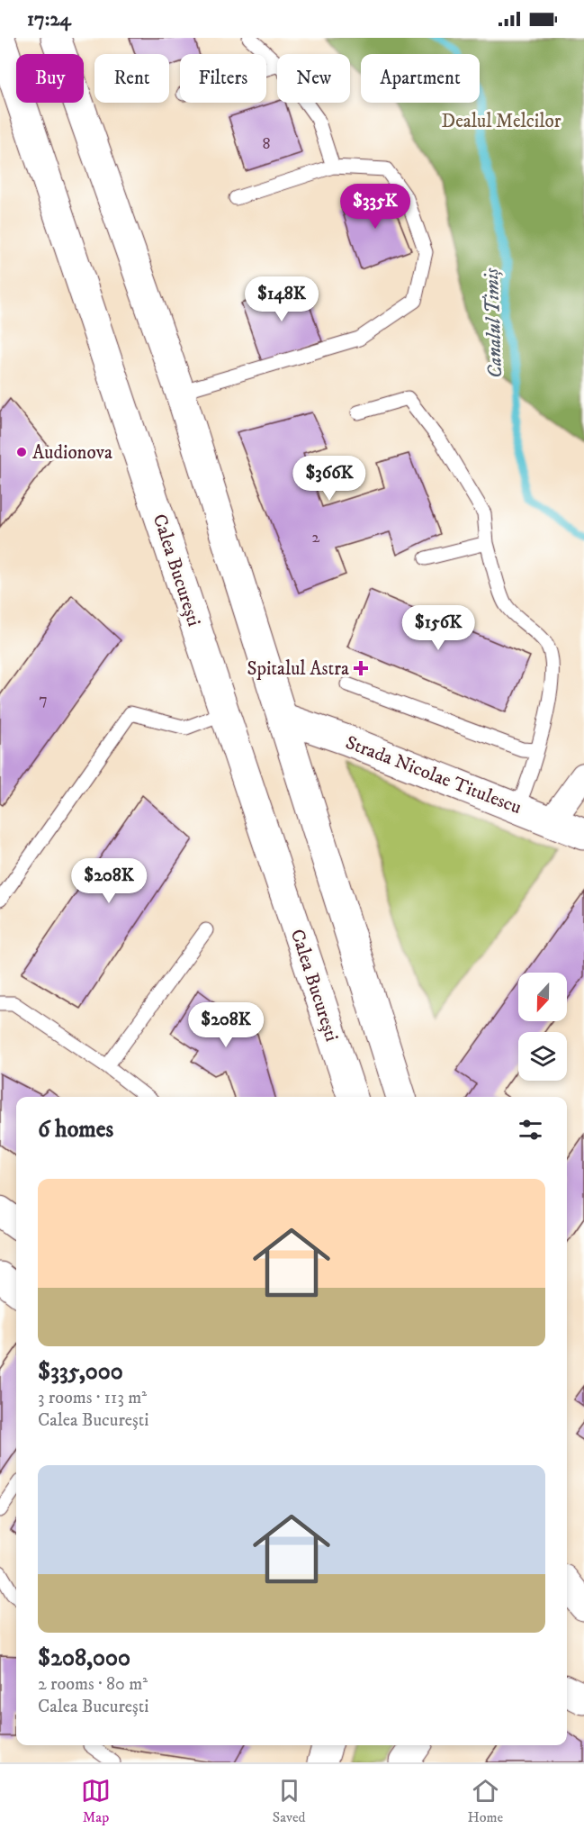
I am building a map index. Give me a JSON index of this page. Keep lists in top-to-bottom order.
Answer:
{
  "streets": {
    "main road": ["Calea București", "Strada Nicolae Titulescu"]
  },
  "water": ["Canalul Timiș"],
  "parks": ["Dealul Melcilor"],
  "places": {
    "other": ["Audionova"],
    "health": ["Spitalul Astra"]
  },
  "house_numbers": ["8", "2", "7"],
  "north": "bottom",
  "page": {
    "status": "17:24",
    "chip": [
      "Buy",
      "Rent",
      "Filters",
      "New",
      "Apartment"
    ],
    "price": [
      "$335K",
      "$148K",
      "$366K",
      "$156K",
      "$208K",
      "$208K"
    ],
    "heading": "6 homes",
    "list": [
      {
        "name": "$335,000",
        "note": "3 rooms · 113 m² · Calea București"
      },
      {
        "name": "$208,000",
        "note": "2 rooms · 80 m² · Calea București"
      }
    ],
    "tabs": ["Map", "Saved", "Home"]
  }
}
